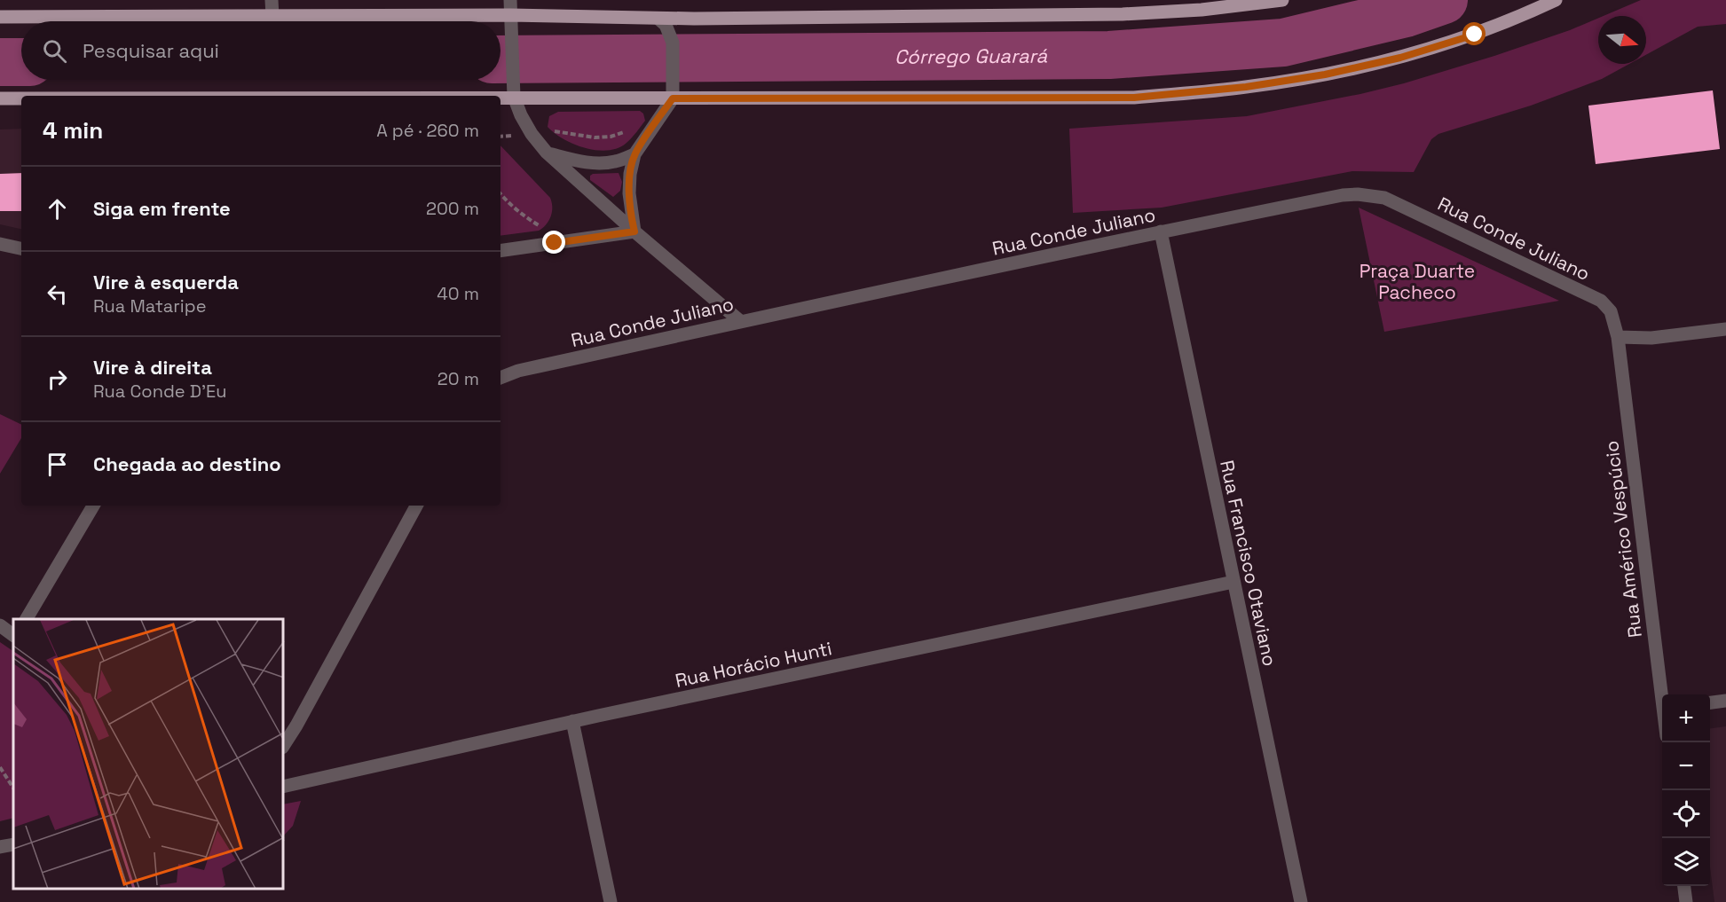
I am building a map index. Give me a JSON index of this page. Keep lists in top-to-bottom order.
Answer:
{
  "streets": {
    "street": [
      "Rua Conde Juliano",
      "Rua Américo Vespúcio",
      "Rua Francisco Otaviano",
      "Rua Horácio Hunti"
    ]
  },
  "crossings": [
    ["Rua Conde Juliano", "Rua Américo Vespúcio"],
    ["Rua Conde Juliano", "Rua Francisco Otaviano"],
    ["Rua Francisco Otaviano", "Rua Horácio Hunti"]
  ],
  "water": ["Córrego Guarará"],
  "parks": ["Praça Duarte Pacheco"],
  "north": "right",
  "page": {
    "search": "Pesquisar aqui",
    "heading": ["4 min", "A pé · 260 m"],
    "list": [
      ["Siga em frente", "200 m"],
      ["Vire à esquerda", "Rua Mataripe", "40 m"],
      ["Vire à direita", "Rua Conde D'Eu", "20 m"],
      "Chegada ao destino"
    ],
    "map_buttons": ["+", "−"]
  }
}
